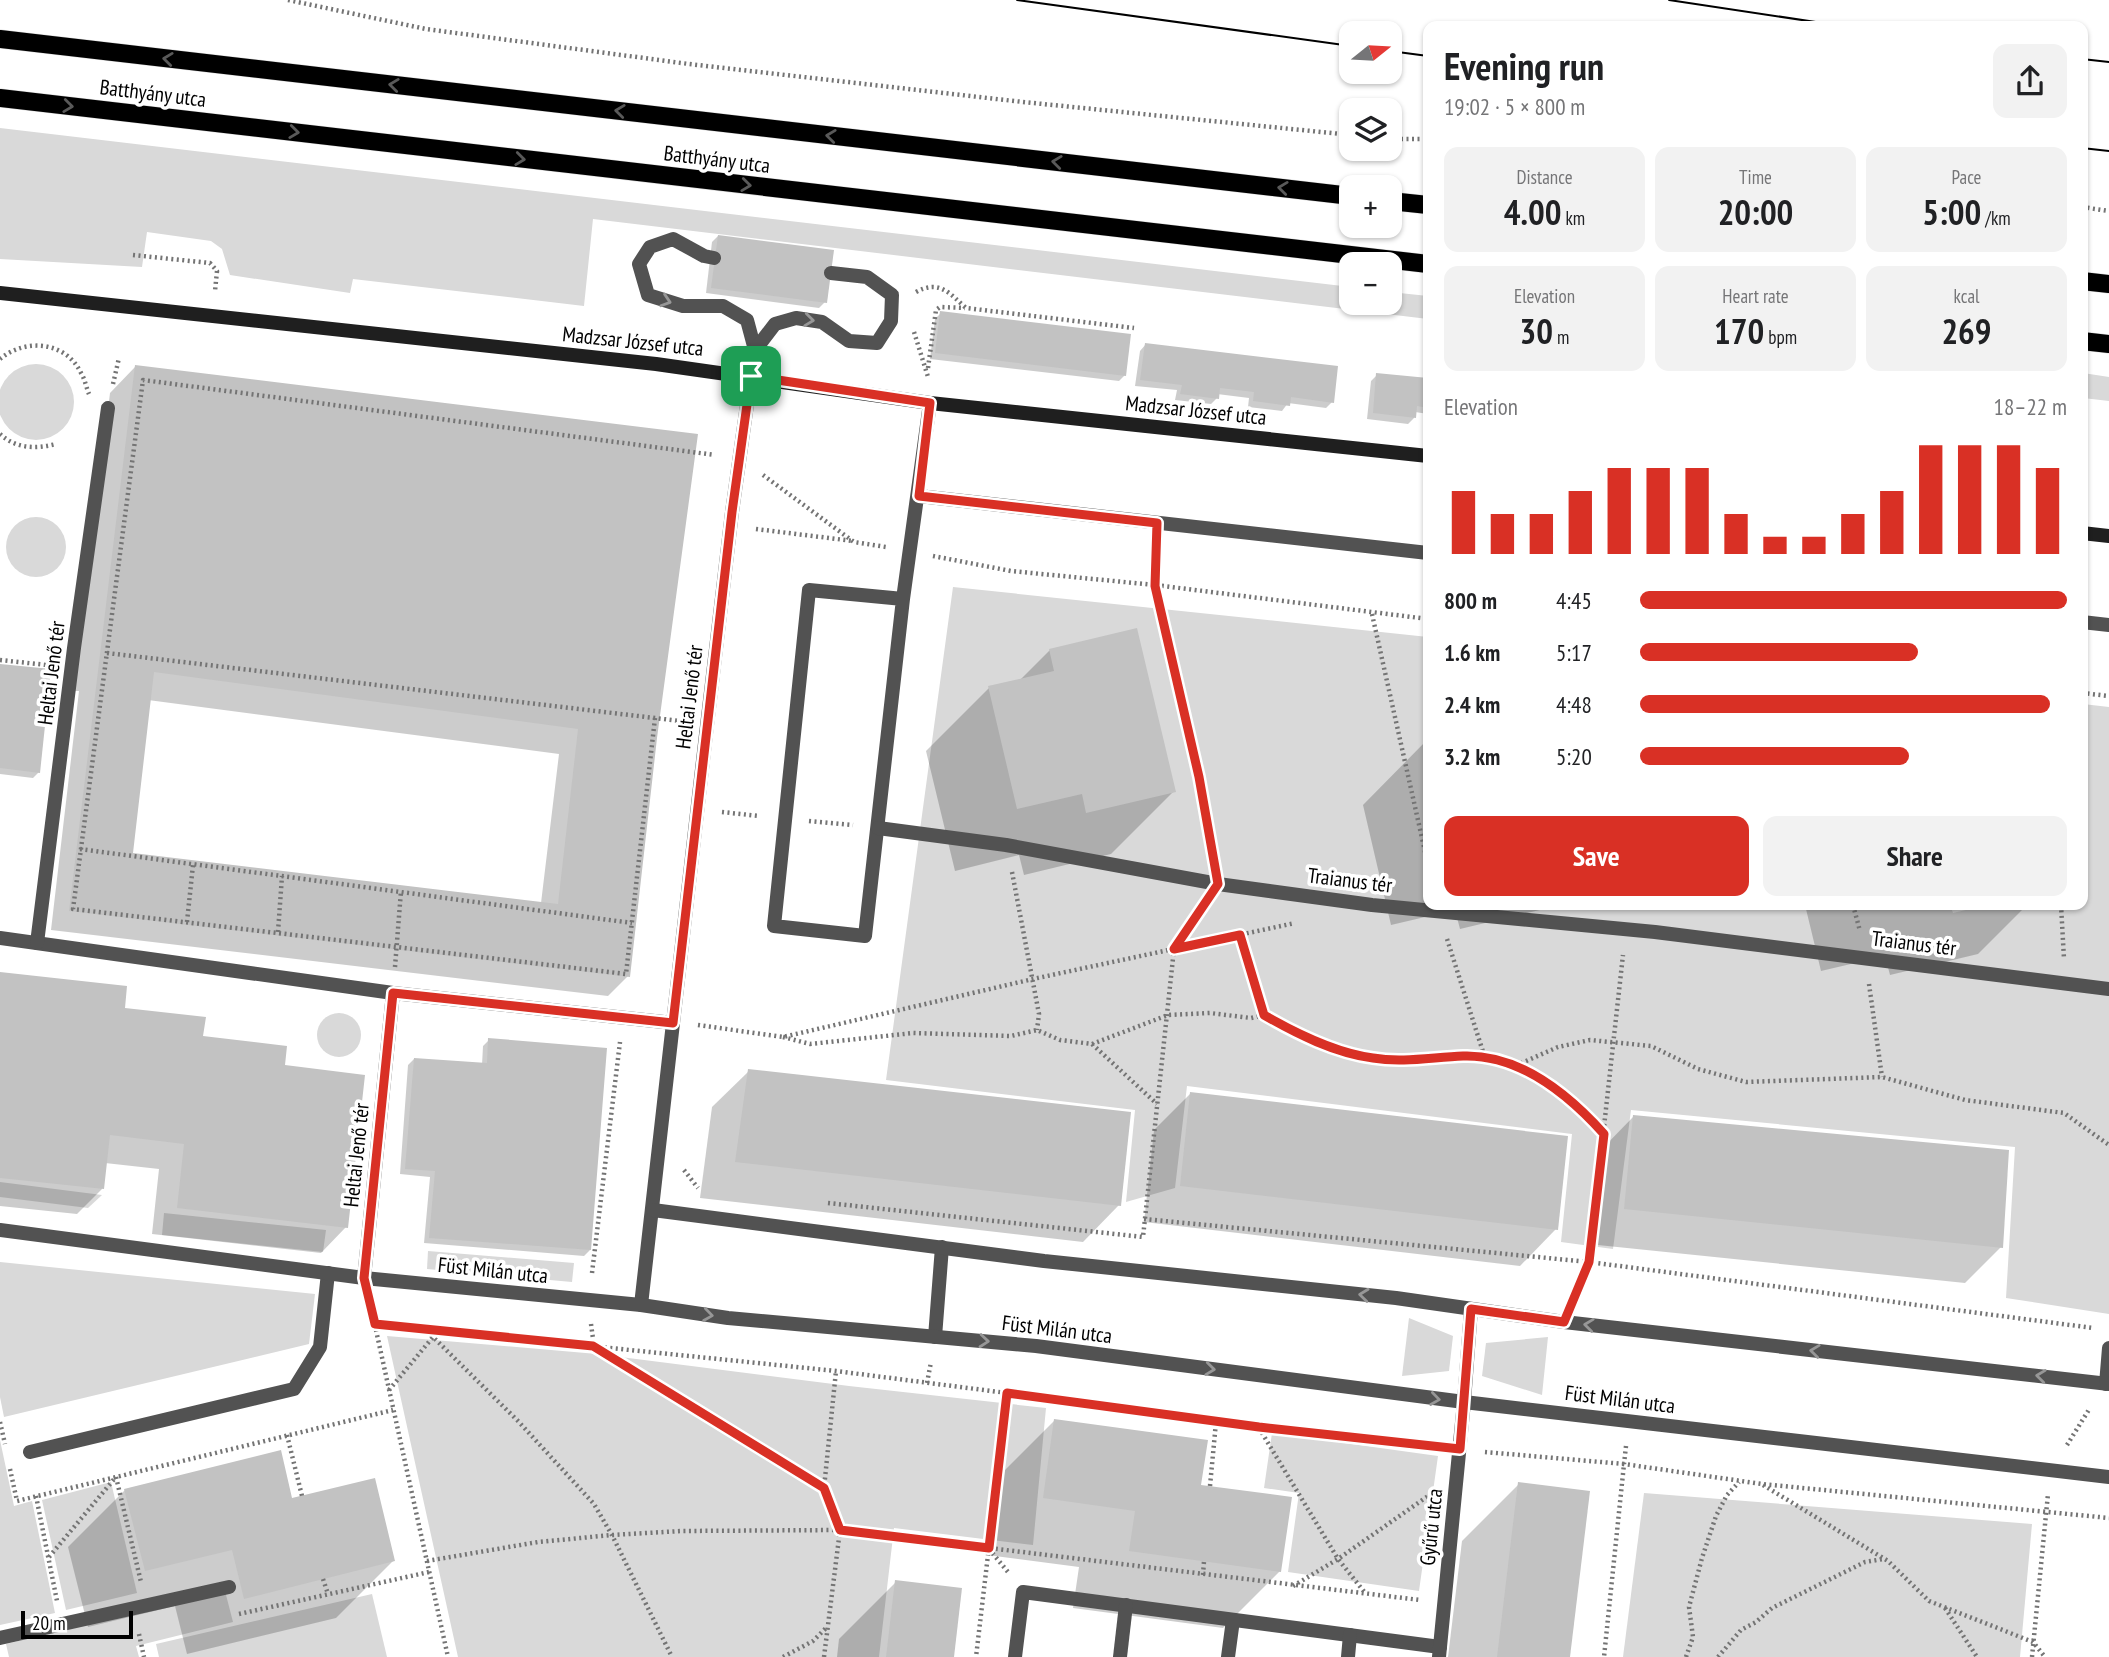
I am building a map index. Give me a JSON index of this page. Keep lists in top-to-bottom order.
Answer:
{
  "streets": {
    "main road": ["Batthyány utca"],
    "street": [
      "Madzsar József utca",
      "Heltai Jenő tér",
      "Traianus tér",
      "Füst Milán utca",
      "Gyűrű utca"
    ]
  },
  "crossings": [
    ["Madzsar József utca", "Heltai Jenő tér"],
    ["Heltai Jenő tér", "Füst Milán utca"],
    ["Füst Milán utca", "Gyűrű utca"]
  ],
  "scale_bar": "20 m",
  "north": "right",
  "page": {
    "map_buttons": ["+", "−"],
    "heading": ["Evening run", "19:02 · 5 × 800 m"],
    "stats": [
      ["Distance", "4.00 km"],
      ["Time", "20:00"],
      ["Pace", "5:00 /km"],
      ["Elevation", "30 m"],
      ["Heart rate", "170 bpm"],
      ["kcal", "269"]
    ],
    "chart": ["Elevation", "18–22 m"],
    "list": [
      {
        "name": "800 m",
        "note": "4:45"
      },
      {
        "name": "1.6 km",
        "note": "5:17"
      },
      {
        "name": "2.4 km",
        "note": "4:48"
      },
      {
        "name": "3.2 km",
        "note": "5:20"
      }
    ],
    "buttons": ["Save", "Share"],
    "scale": "20 m"
  }
}
